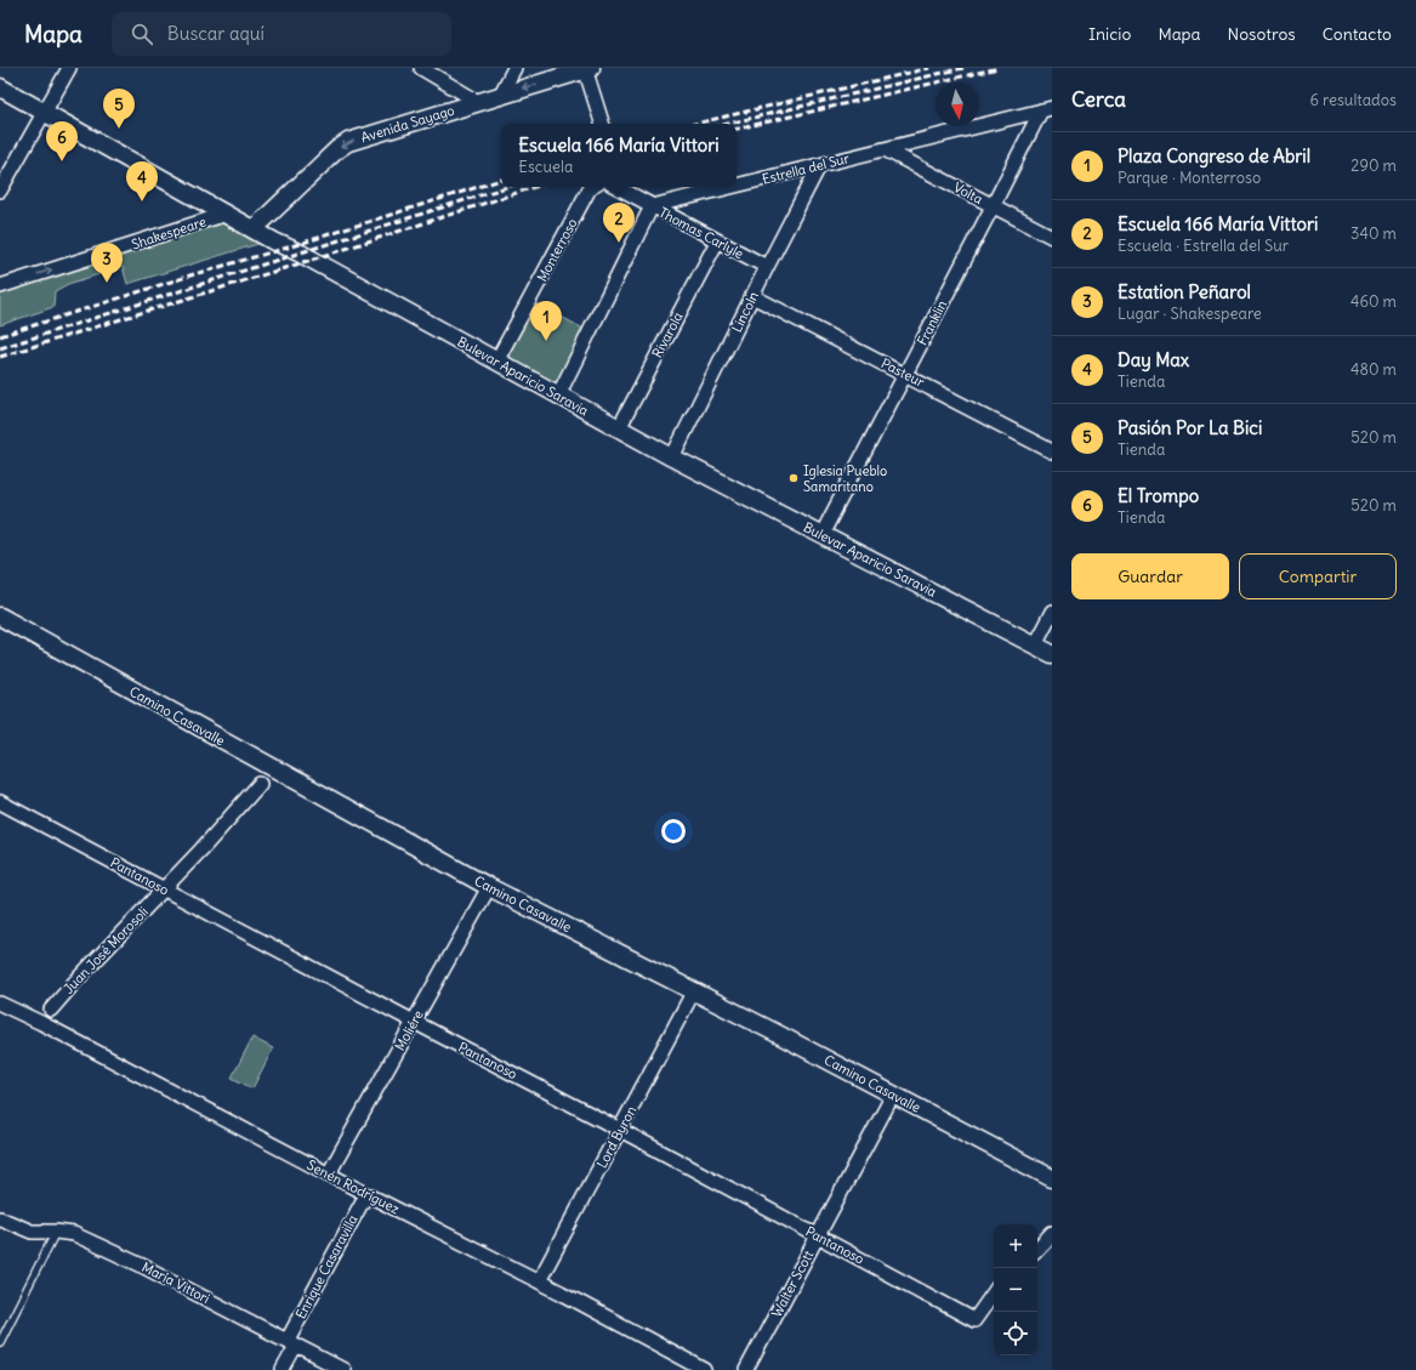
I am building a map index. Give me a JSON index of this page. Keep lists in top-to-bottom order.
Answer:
{
  "streets": {
    "street": [
      "Avenida Sayago",
      "Estrella del Sur",
      "Volta",
      "Shakespeare",
      "Thomas Carlyle",
      "Monterroso",
      "Lincoln",
      "Franklin",
      "Rivarola",
      "Pasteur",
      "Bulevar Aparicio Saravia",
      "Camino Casavalle",
      "Pantanoso",
      "Juan José Morosoli",
      "Moliére",
      "Lord Byron",
      "Senén Rodríguez",
      "Enrique Casaravilla",
      "María Vittori",
      "Walter Scott"
    ]
  },
  "crossings": [
    ["Avenida Sayago", "Bulevar Aparicio Saravia"],
    ["Estrella del Sur", "Volta"],
    ["Estrella del Sur", "Thomas Carlyle"],
    ["Estrella del Sur", "Lincoln"],
    ["Estrella del Sur", "Franklin"],
    ["Volta", "Franklin"],
    ["Shakespeare", "Bulevar Aparicio Saravia"],
    ["Thomas Carlyle", "Lincoln"],
    ["Thomas Carlyle", "Rivarola"],
    ["Monterroso", "Bulevar Aparicio Saravia"],
    ["Lincoln", "Pasteur"],
    ["Lincoln", "Bulevar Aparicio Saravia"],
    ["Franklin", "Pasteur"],
    ["Franklin", "Bulevar Aparicio Saravia"],
    ["Rivarola", "Bulevar Aparicio Saravia"],
    ["Camino Casavalle", "Moliére"],
    ["Camino Casavalle", "Lord Byron"],
    ["Camino Casavalle", "Walter Scott"],
    ["Pantanoso", "Juan José Morosoli"],
    ["Pantanoso", "Moliére"],
    ["Pantanoso", "Lord Byron"],
    ["Pantanoso", "Walter Scott"],
    ["Moliére", "Senén Rodríguez"],
    ["Lord Byron", "Senén Rodríguez"],
    ["Senén Rodríguez", "Enrique Casaravilla"],
    ["Enrique Casaravilla", "María Vittori"]
  ],
  "one_way": ["Avenida Sayago", "Shakespeare"],
  "places": ["Iglesia Pueblo Samaritano"],
  "north": "bottom",
  "page": {
    "header": "Mapa",
    "search": "Buscar aquí",
    "nav": [
      "Inicio",
      "Mapa",
      "Nosotros",
      "Contacto"
    ],
    "heading": ["Cerca", "6 resultados"],
    "pins": [
      "5",
      "6",
      "4",
      "2",
      "3",
      "1"
    ],
    "popup": ["Escuela 166 María Vittori", "Escuela"],
    "list": [
      {
        "mark": "1",
        "name": "Plaza Congreso de Abril",
        "note": "Parque · Monterroso",
        "value": "290 m"
      },
      {
        "mark": "2",
        "name": "Escuela 166 María Vittori",
        "note": "Escuela · Estrella del Sur",
        "value": "340 m"
      },
      {
        "mark": "3",
        "name": "Estation Peñarol",
        "note": "Lugar · Shakespeare",
        "value": "460 m"
      },
      {
        "mark": "4",
        "name": "Day Max",
        "note": "Tienda",
        "value": "480 m"
      },
      {
        "mark": "5",
        "name": "Pasión Por La Bici",
        "note": "Tienda",
        "value": "520 m"
      },
      {
        "mark": "6",
        "name": "El Trompo",
        "note": "Tienda",
        "value": "520 m"
      }
    ],
    "buttons": ["Guardar", "Compartir"],
    "map_buttons": ["+", "−"]
  }
}
